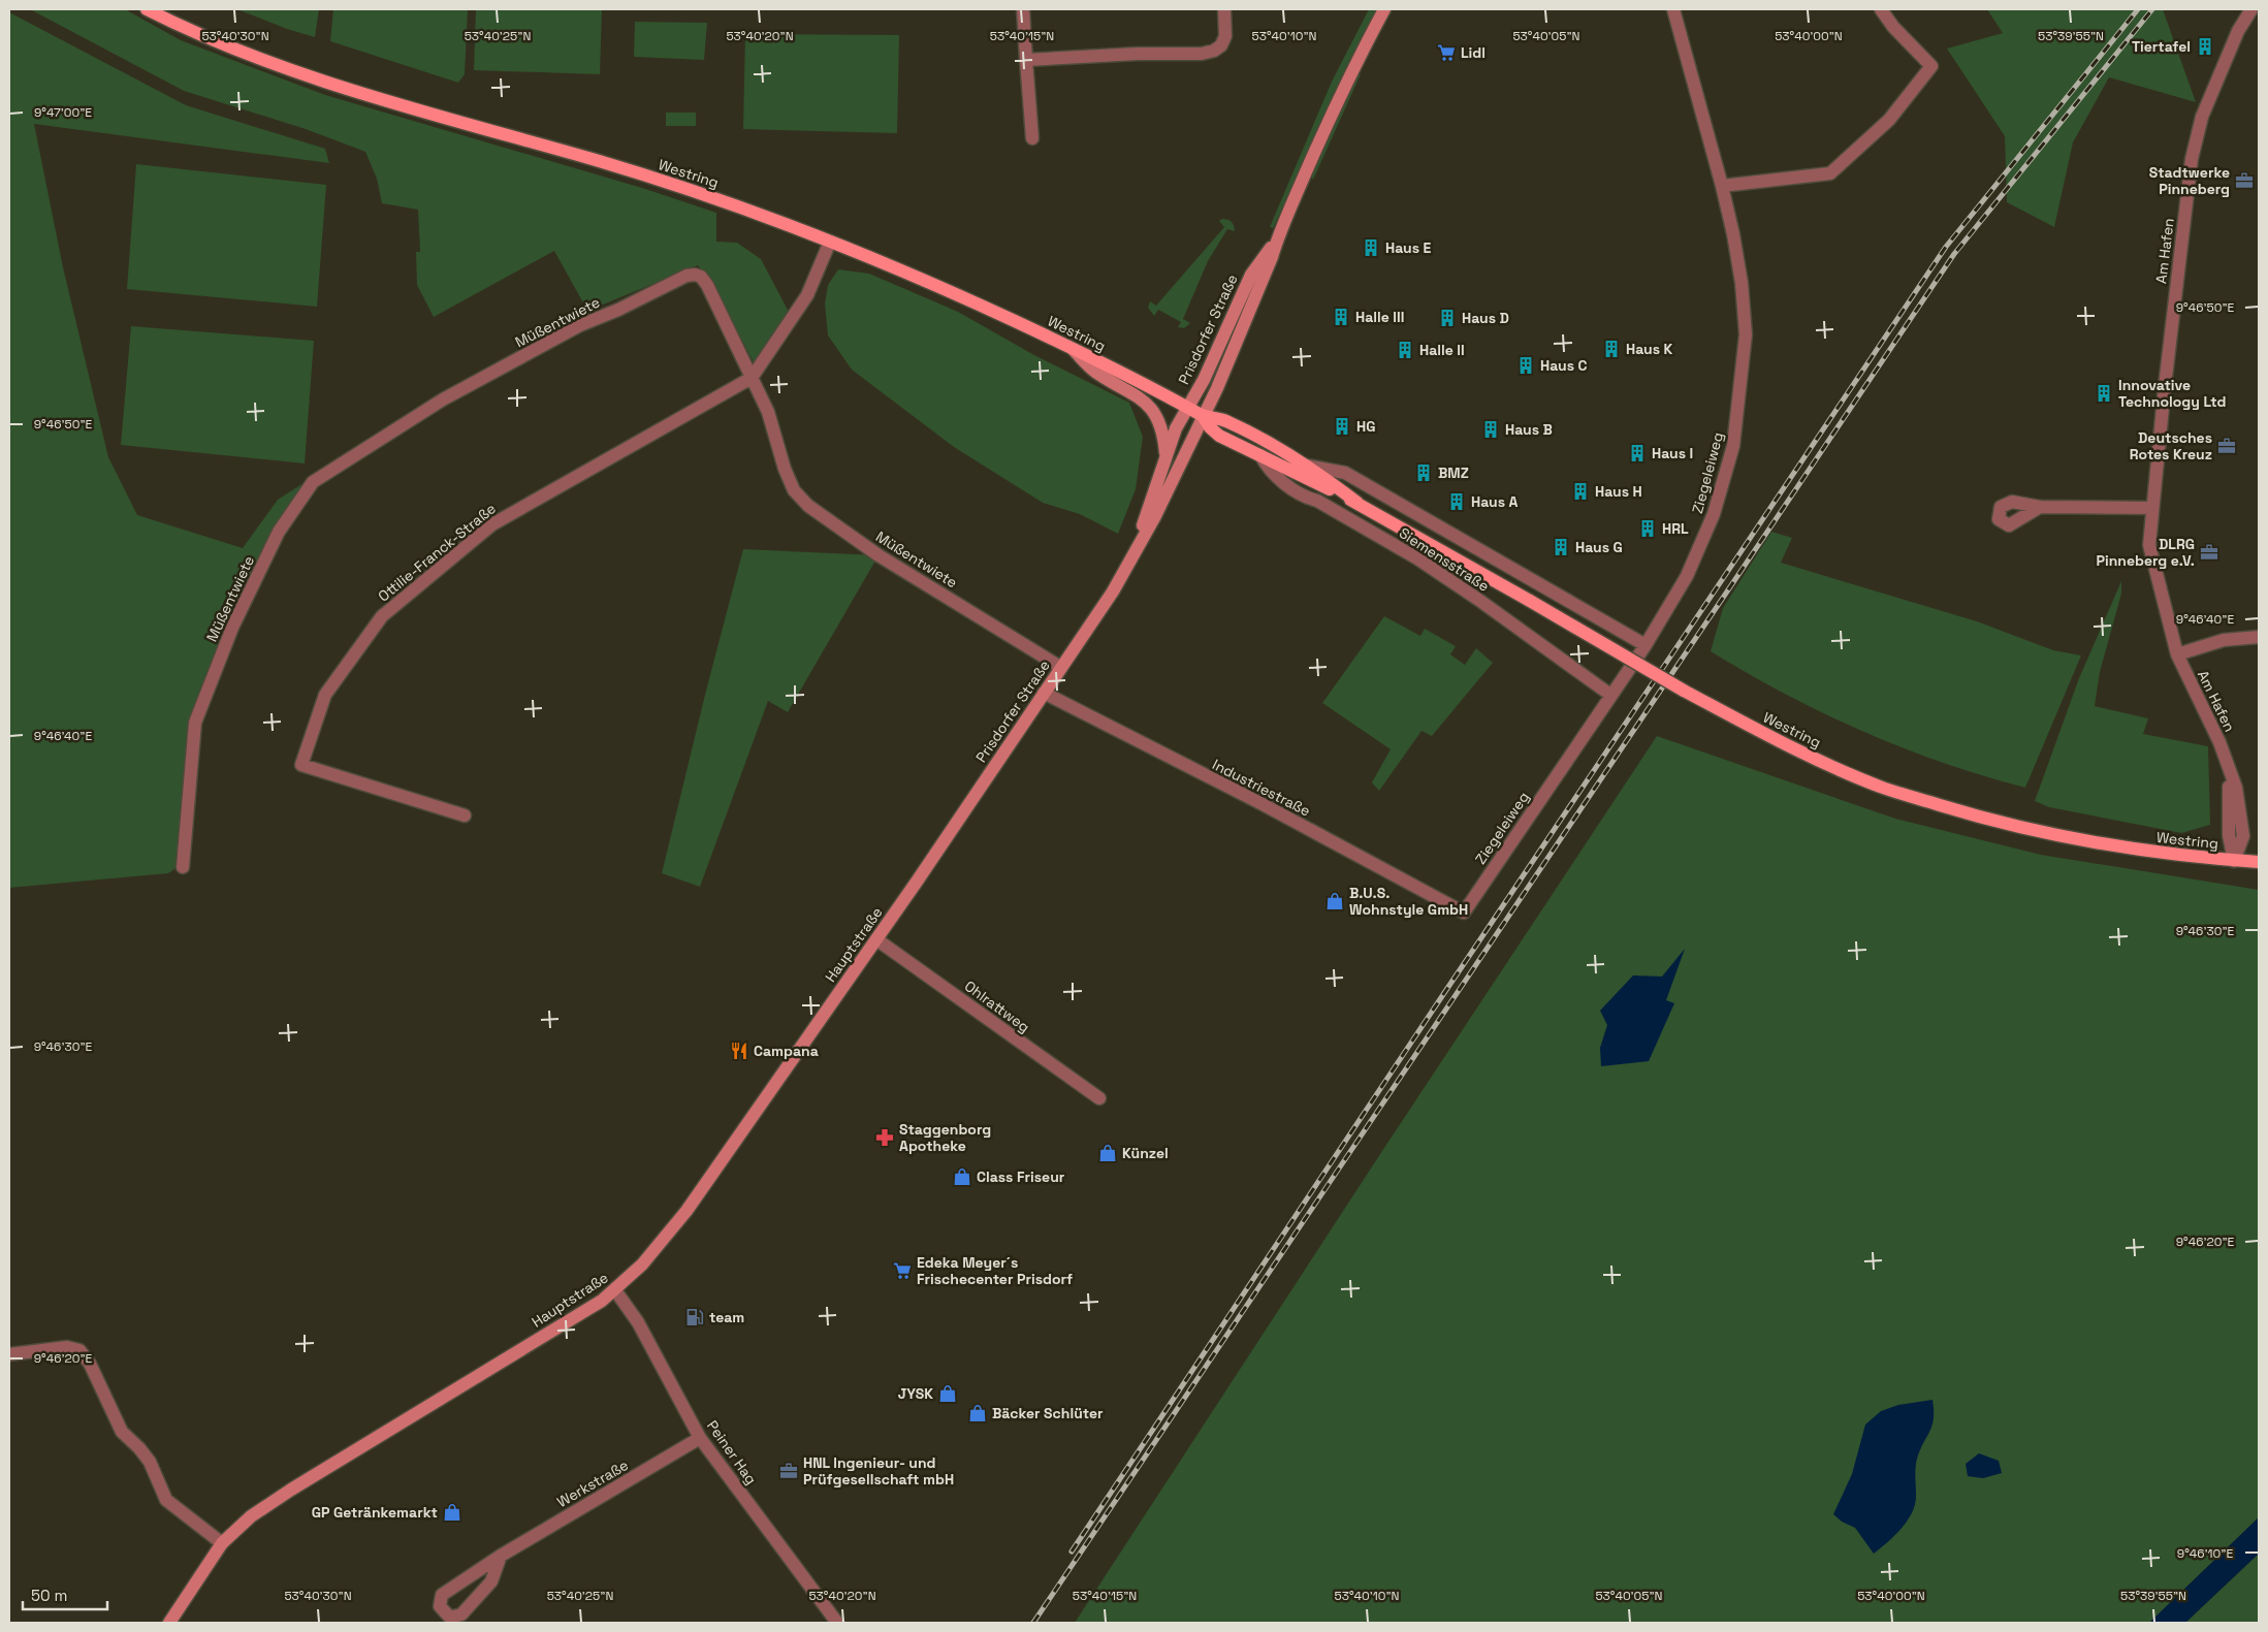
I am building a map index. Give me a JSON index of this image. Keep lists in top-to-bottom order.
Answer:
{
  "streets": {
    "main road": ["Westring", "Prisdorfer Straße", "Hauptstraße"],
    "street": [
      "Am Hafen",
      "Müßentwiete",
      "Ziegeleiweg",
      "Ottilie-Franck-Straße",
      "Siemensstraße",
      "Industriestraße",
      "Ohlrattweg",
      "Peiner Hag",
      "Werkstraße"
    ]
  },
  "crossings": [
    ["Westring", "Am Hafen"],
    ["Westring", "Prisdorfer Straße"],
    ["Westring", "Ottilie-Franck-Straße"],
    ["Westring", "Siemensstraße"],
    ["Müßentwiete", "Prisdorfer Straße"],
    ["Müßentwiete", "Ottilie-Franck-Straße"],
    ["Prisdorfer Straße", "Industriestraße"],
    ["Prisdorfer Straße", "Hauptstraße"],
    ["Ziegeleiweg", "Siemensstraße"],
    ["Ziegeleiweg", "Industriestraße"],
    ["Hauptstraße", "Ohlrattweg"],
    ["Hauptstraße", "Peiner Hag"],
    ["Peiner Hag", "Werkstraße"]
  ],
  "places": {
    "building": [
      "Tiertafel",
      "Haus E",
      "Halle III",
      "Haus D",
      "Haus K",
      "Halle II",
      "Haus C",
      "Innovative Technology Ltd",
      "HG",
      "Haus B",
      "Haus I",
      "BMZ",
      "Haus H",
      "Haus A",
      "HRL",
      "Haus G"
    ],
    "supermarket": ["Lidl", "Edeka Meyer´s Frischecenter Prisdorf"],
    "office": [
      "Stadtwerke Pinneberg",
      "Deutsches Rotes Kreuz",
      "DLRG Pinneberg e.V.",
      "HNL Ingenieur- und Prüfgesellschaft mbH"
    ],
    "shop": [
      "B.U.S. Wohnstyle GmbH",
      "Künzel",
      "Class Friseur",
      "JYSK",
      "Bäcker Schlüter",
      "GP Getränkemarkt"
    ],
    "restaurant": ["Campana"],
    "pharmacy": ["Staggenborg Apotheke"],
    "fuel station": ["team"]
  },
  "scale_bar": "50 m",
  "coordinates": [
    "53°40'30\"N",
    "53°40'25\"N",
    "53°40'20\"N",
    "53°40'15\"N",
    "53°40'10\"N",
    "53°40'05\"N",
    "53°40'00\"N",
    "53°39'55\"N",
    "9°47'00\"E",
    "9°46'50\"E",
    "9°46'40\"E",
    "9°46'30\"E",
    "9°46'20\"E",
    "9°46'10\"E"
  ]
}
